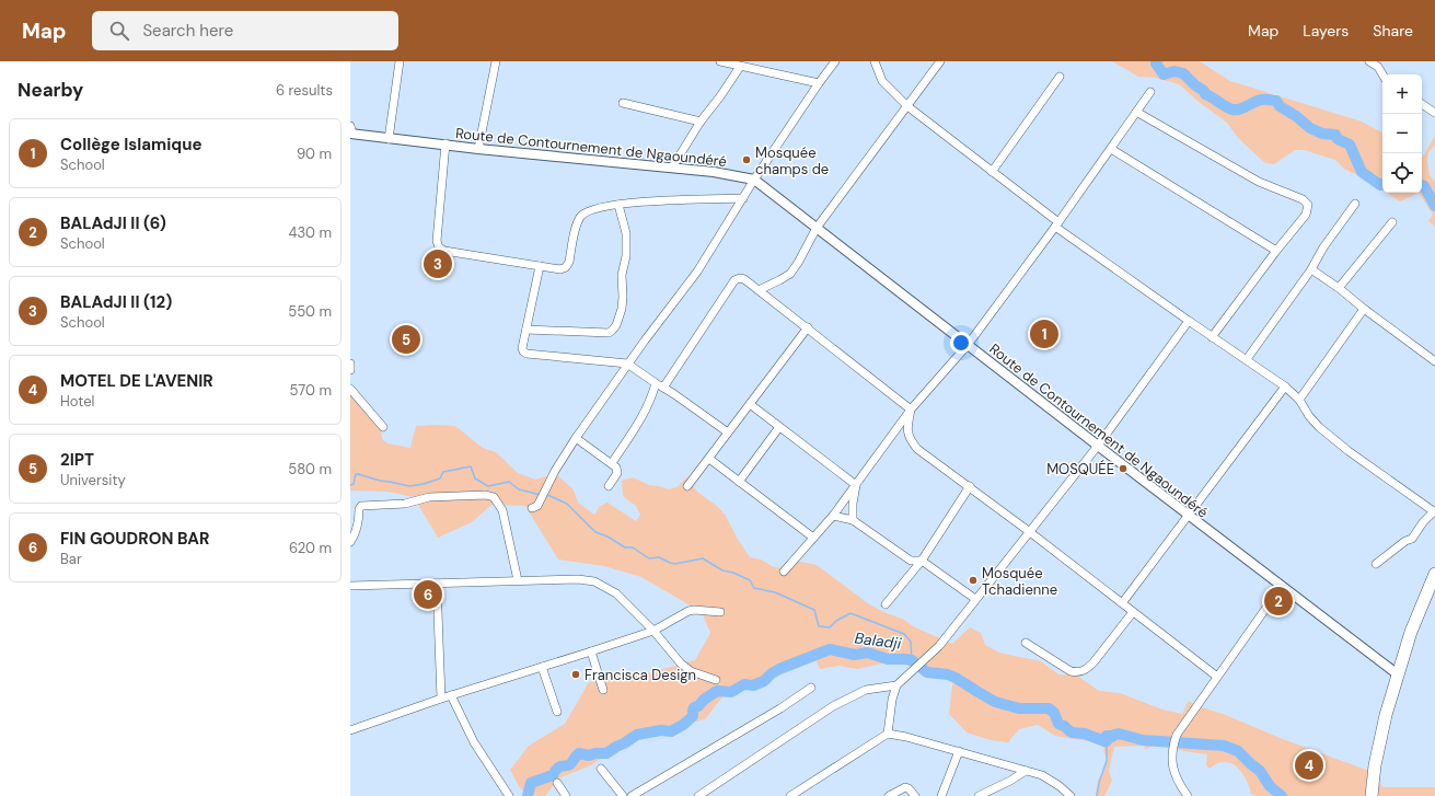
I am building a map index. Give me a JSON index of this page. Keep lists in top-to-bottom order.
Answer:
{
  "streets": {
    "street": ["Route de Contournement de Ngaoundéré"]
  },
  "water": ["Baladji"],
  "places": [
    "Mosquée champs de",
    "MOSQUÉE",
    "Mosquée Tchadienne",
    "Francisca Design"
  ],
  "page": {
    "header": "Map",
    "search": "Search here",
    "nav": ["Map", "Layers", "Share"],
    "heading": ["Nearby", "6 results"],
    "map_buttons": ["+", "−"],
    "list": [
      {
        "mark": "1",
        "name": "Collège Islamique",
        "note": "School",
        "value": "90 m"
      },
      {
        "mark": "2",
        "name": "BALAdJI II (6)",
        "note": "School",
        "value": "430 m"
      },
      {
        "mark": "3",
        "name": "BALAdJI II (12)",
        "note": "School",
        "value": "550 m"
      },
      {
        "mark": "4",
        "name": "MOTEL DE L'AVENIR",
        "note": "Hotel",
        "value": "570 m"
      },
      {
        "mark": "5",
        "name": "2IPT",
        "note": "University",
        "value": "580 m"
      },
      {
        "mark": "6",
        "name": "FIN GOUDRON BAR",
        "note": "Bar",
        "value": "620 m"
      }
    ],
    "pins": [
      "3",
      "1",
      "5",
      "6",
      "2",
      "4"
    ]
  }
}
